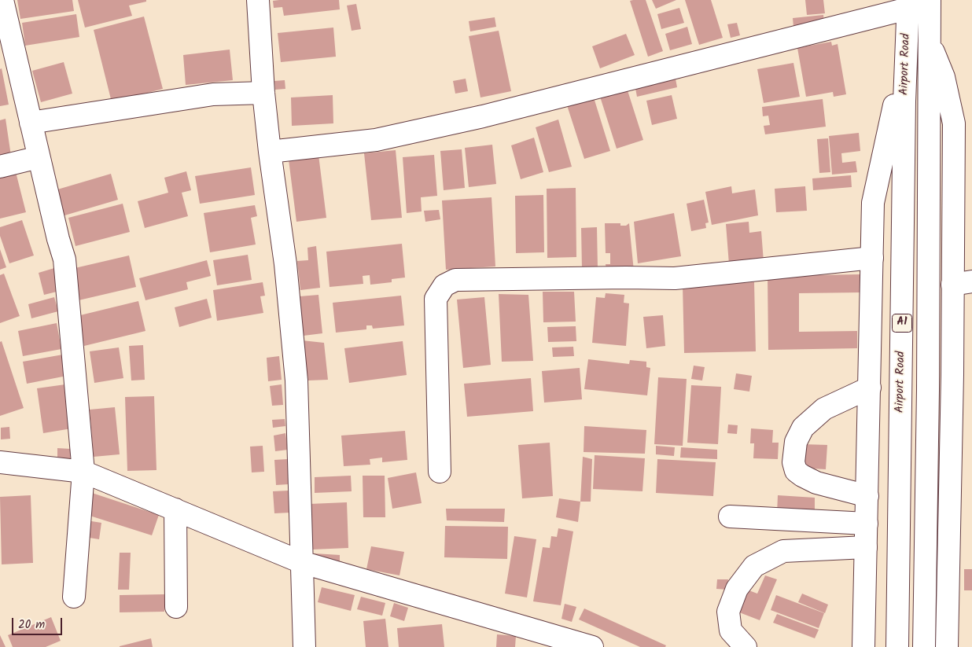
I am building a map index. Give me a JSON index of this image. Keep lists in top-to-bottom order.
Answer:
{
  "streets": {
    "main road": ["Airport Road", "A1"]
  },
  "scale_bar": "20 m"
}
